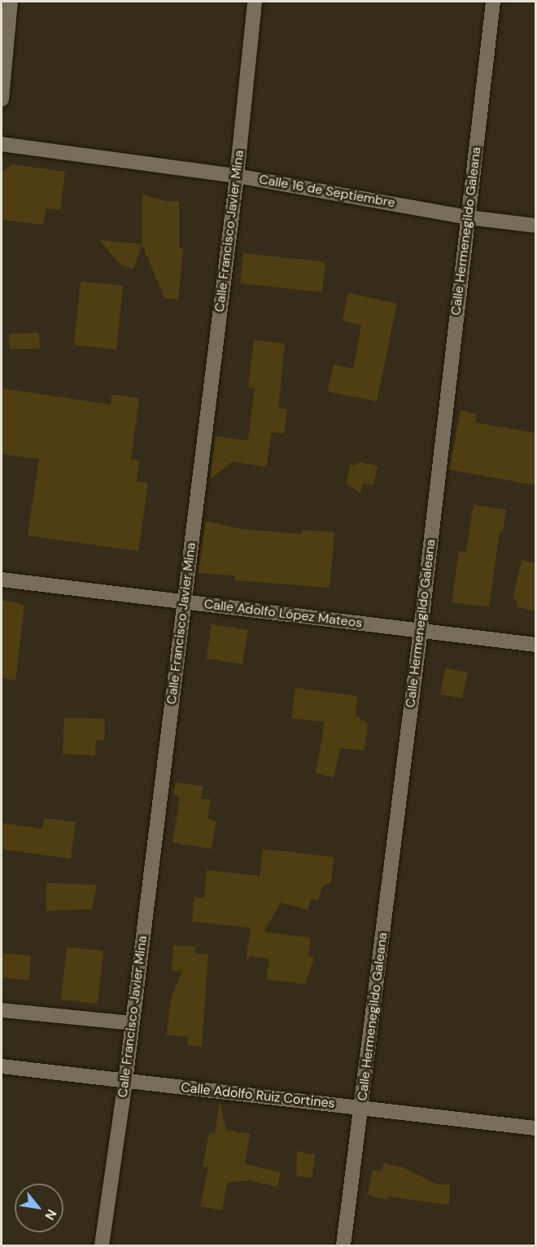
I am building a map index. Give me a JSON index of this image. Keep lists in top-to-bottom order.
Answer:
{
  "streets": {
    "street": [
      "Calle 16 de Septiembre",
      "Calle Francisco Javier Mina",
      "Calle Hermenegildo Galeana",
      "Calle Adolfo López Mateos",
      "Calle Adolfo Ruiz Cortines"
    ]
  },
  "crossings": [
    ["Calle 16 de Septiembre", "Calle Francisco Javier Mina"],
    ["Calle 16 de Septiembre", "Calle Hermenegildo Galeana"],
    ["Calle Francisco Javier Mina", "Calle Adolfo López Mateos"],
    ["Calle Francisco Javier Mina", "Calle Adolfo Ruiz Cortines"],
    ["Calle Hermenegildo Galeana", "Calle Adolfo López Mateos"],
    ["Calle Hermenegildo Galeana", "Calle Adolfo Ruiz Cortines"]
  ],
  "north": "bottom right"
}
